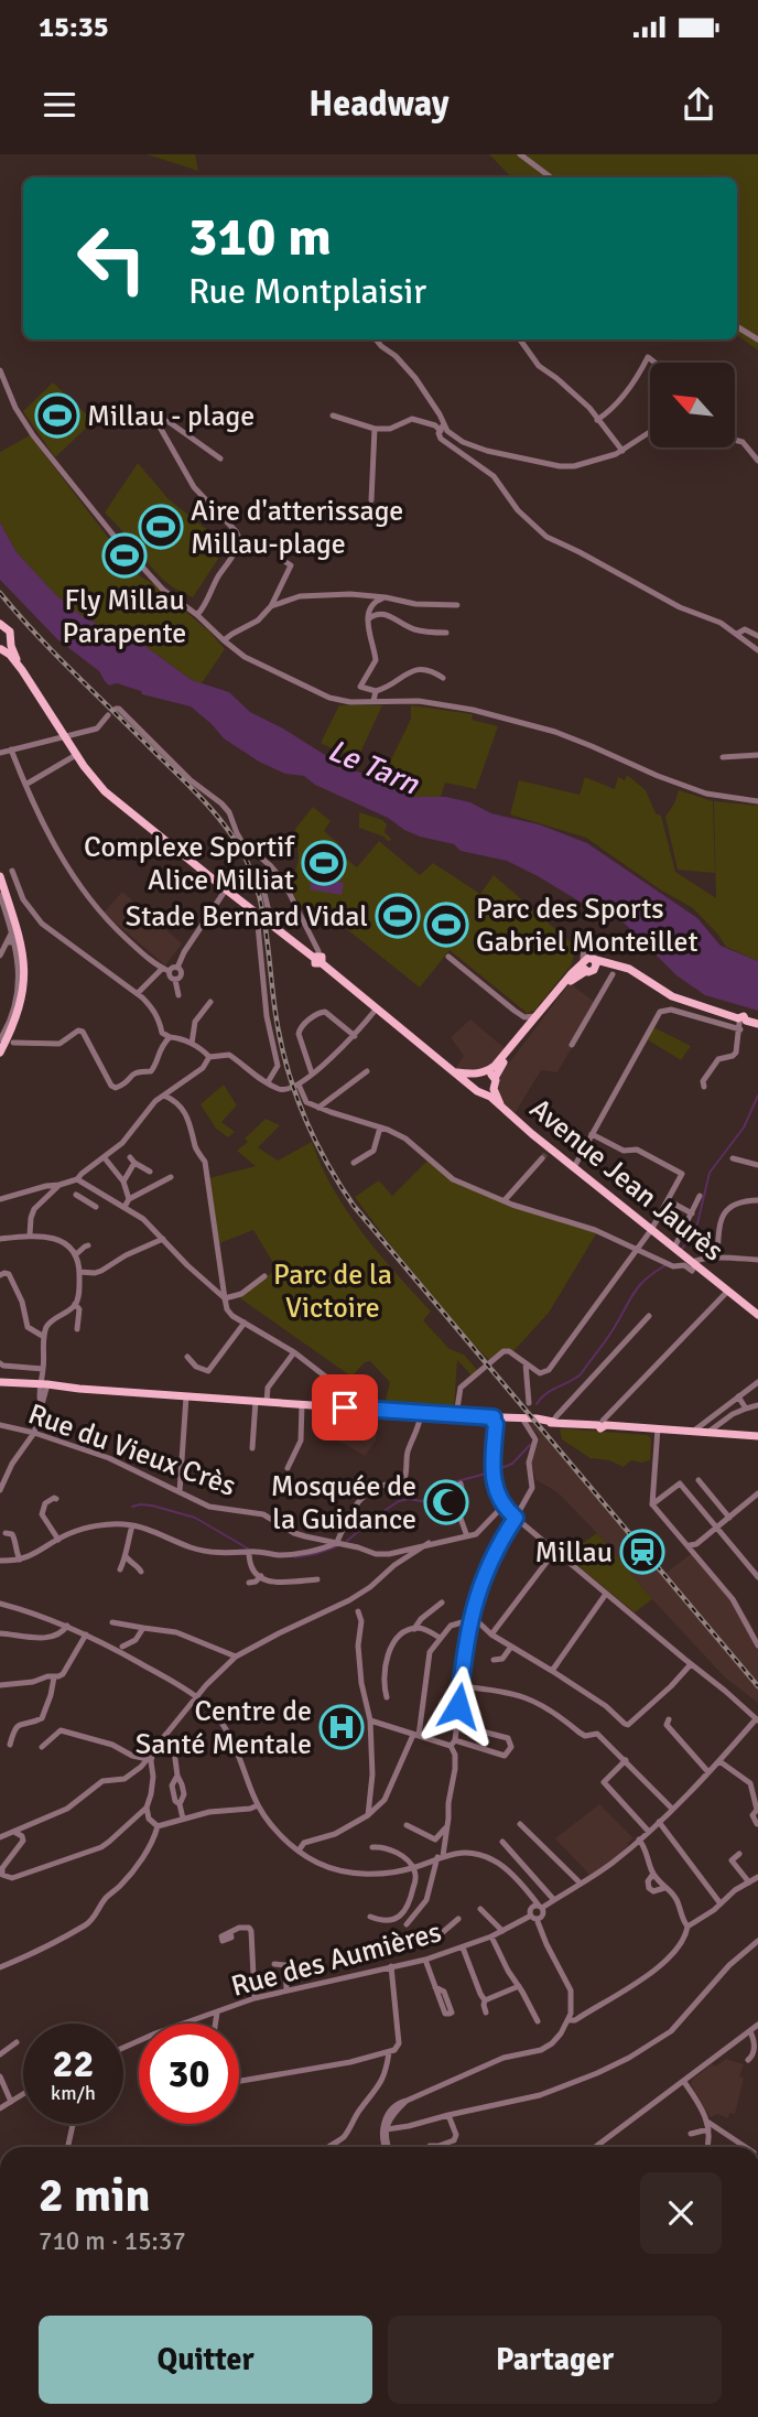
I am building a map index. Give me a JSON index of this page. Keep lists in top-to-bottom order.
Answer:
{
  "streets": {
    "main road": ["Avenue Jean Jaurès"],
    "street": ["Rue du Vieux Crès", "Rue des Aumières"]
  },
  "water": ["Le Tarn"],
  "parks": ["Parc de la Victoire"],
  "places": {
    "sports": [
      "Millau - plage",
      "Aire d'atterissage Millau-plage",
      "Fly Millau Parapente",
      "Complexe Sportif Alice Milliat",
      "Stade Bernard Vidal",
      "Parc des Sports Gabriel Monteillet"
    ],
    "mosque": ["Mosquée de la Guidance"],
    "station": ["Millau"],
    "hospital": ["Centre de Santé Mentale"]
  },
  "north": "top left",
  "page": {
    "status": "15:35",
    "header": "Headway",
    "turn": ["310 m", "Rue Montplaisir"],
    "speed": "22 km/h",
    "limit": "30",
    "heading": ["2 min", "710 m · 15:37"],
    "buttons": ["Quitter", "Partager"]
  }
}
